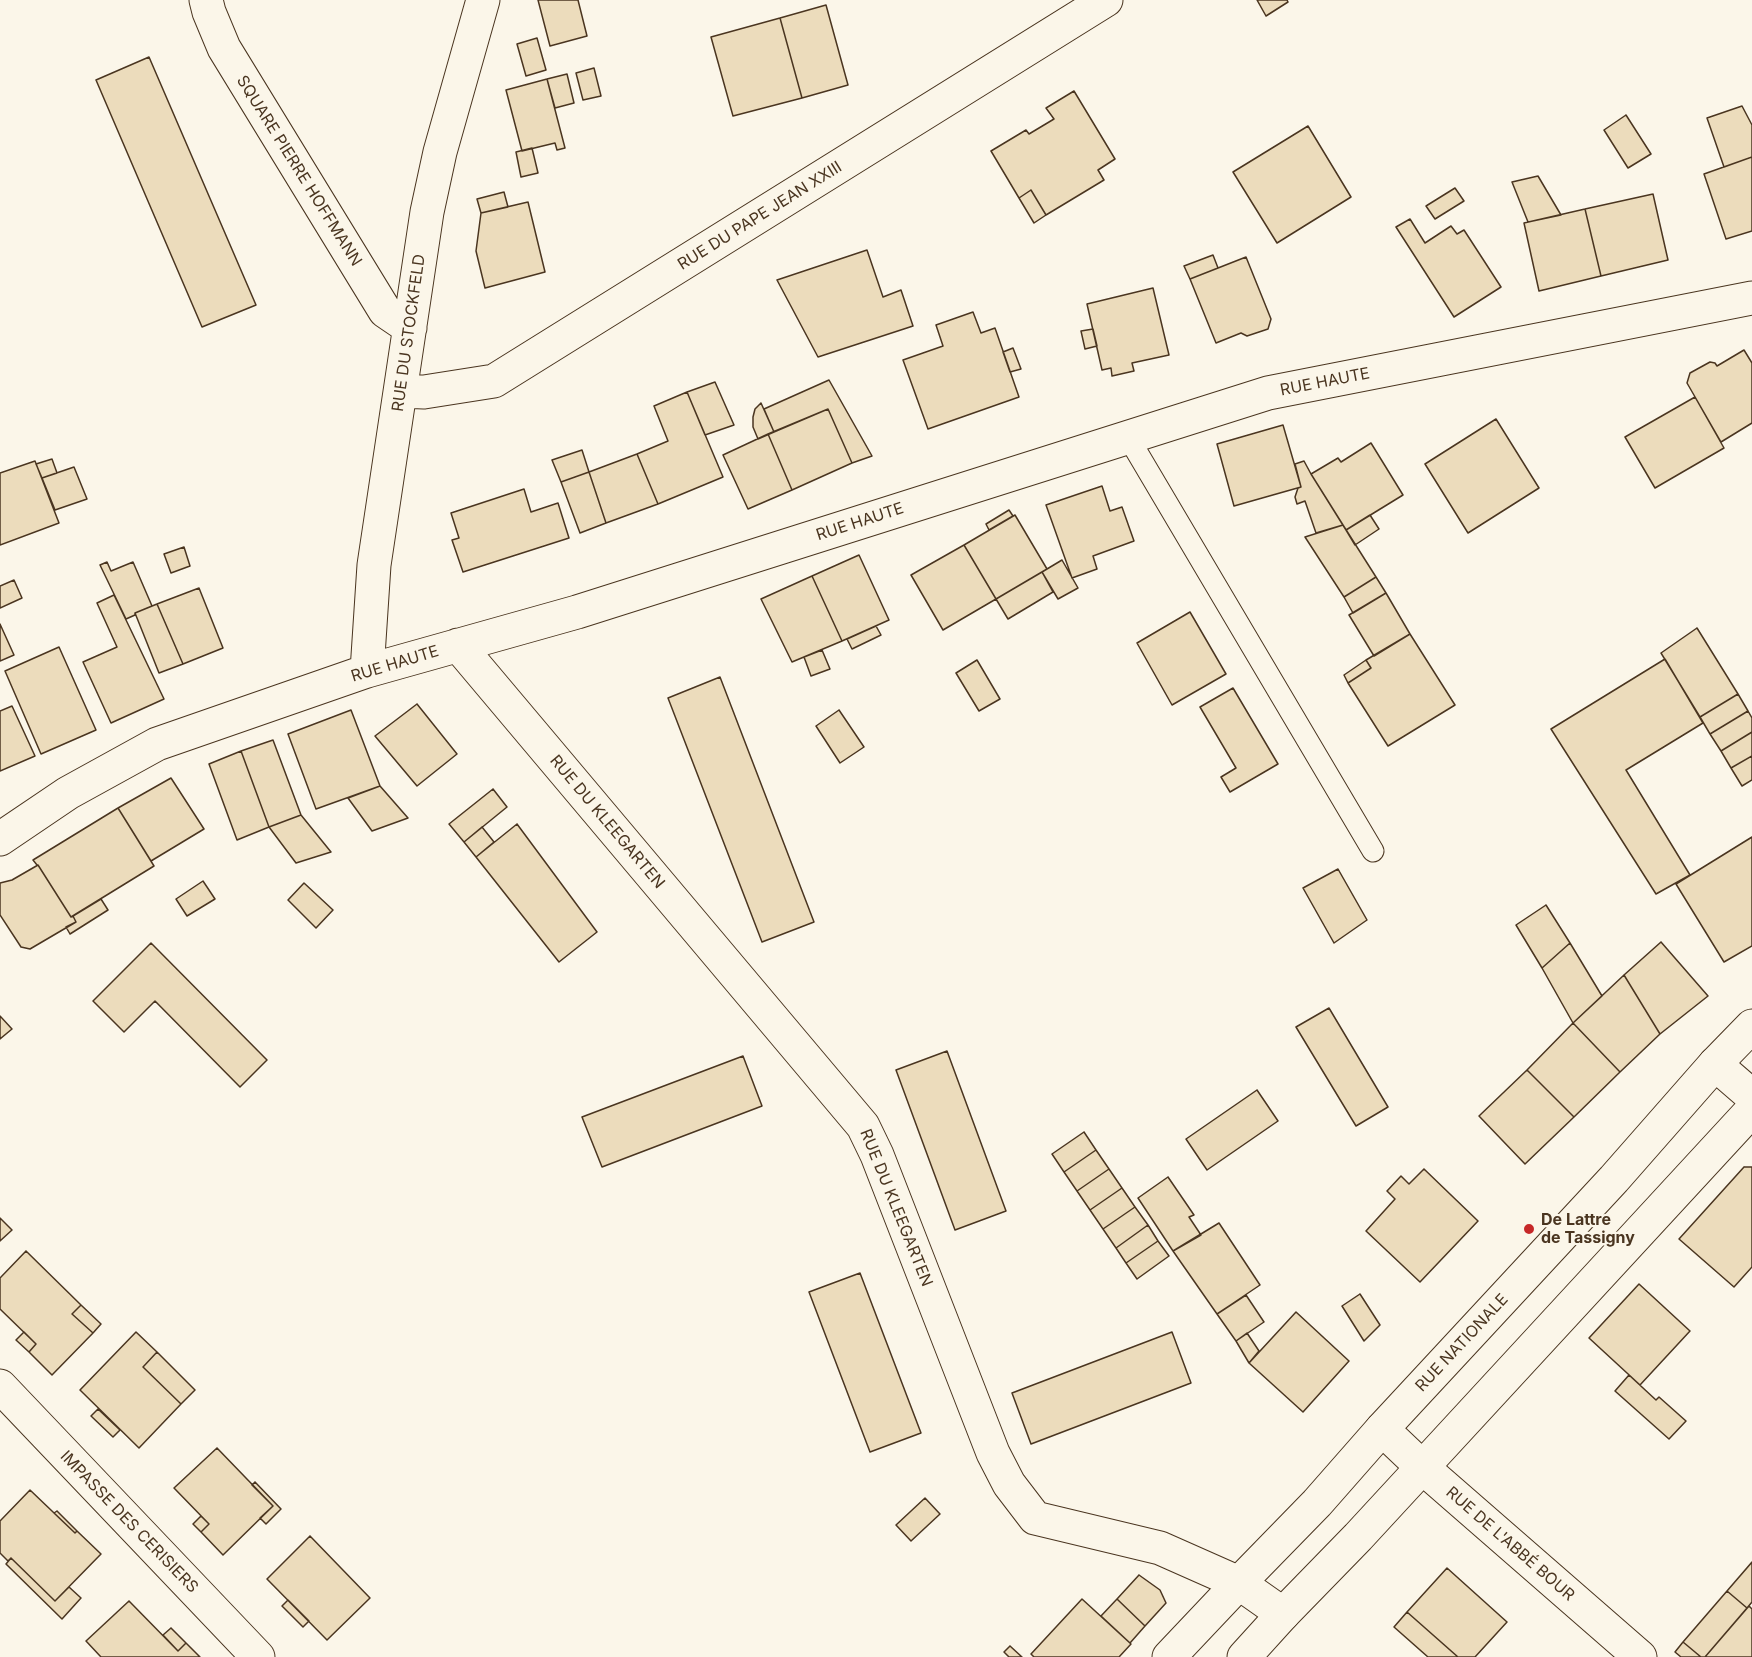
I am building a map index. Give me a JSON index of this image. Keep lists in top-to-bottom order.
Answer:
{
  "streets": {
    "street": [
      "SQUARE PIERRE HOFFMANN",
      "RUE DU PAPE JEAN XXIII",
      "RUE DU STOCKFELD",
      "RUE HAUTE",
      "RUE DU KLEEGARTEN",
      "RUE NATIONALE",
      "IMPASSE DES CERISIERS",
      "RUE DE L'ABBÉ BOUR"
    ]
  },
  "crossings": [
    ["SQUARE PIERRE HOFFMANN", "RUE DU STOCKFELD"],
    ["RUE DU PAPE JEAN XXIII", "RUE DU STOCKFELD"],
    ["RUE DU STOCKFELD", "RUE HAUTE"],
    ["RUE HAUTE", "RUE DU KLEEGARTEN"],
    ["RUE DU KLEEGARTEN", "RUE NATIONALE"],
    ["RUE NATIONALE", "RUE DE L'ABBÉ BOUR"]
  ],
  "places": ["De Lattre de Tassigny"]
}
